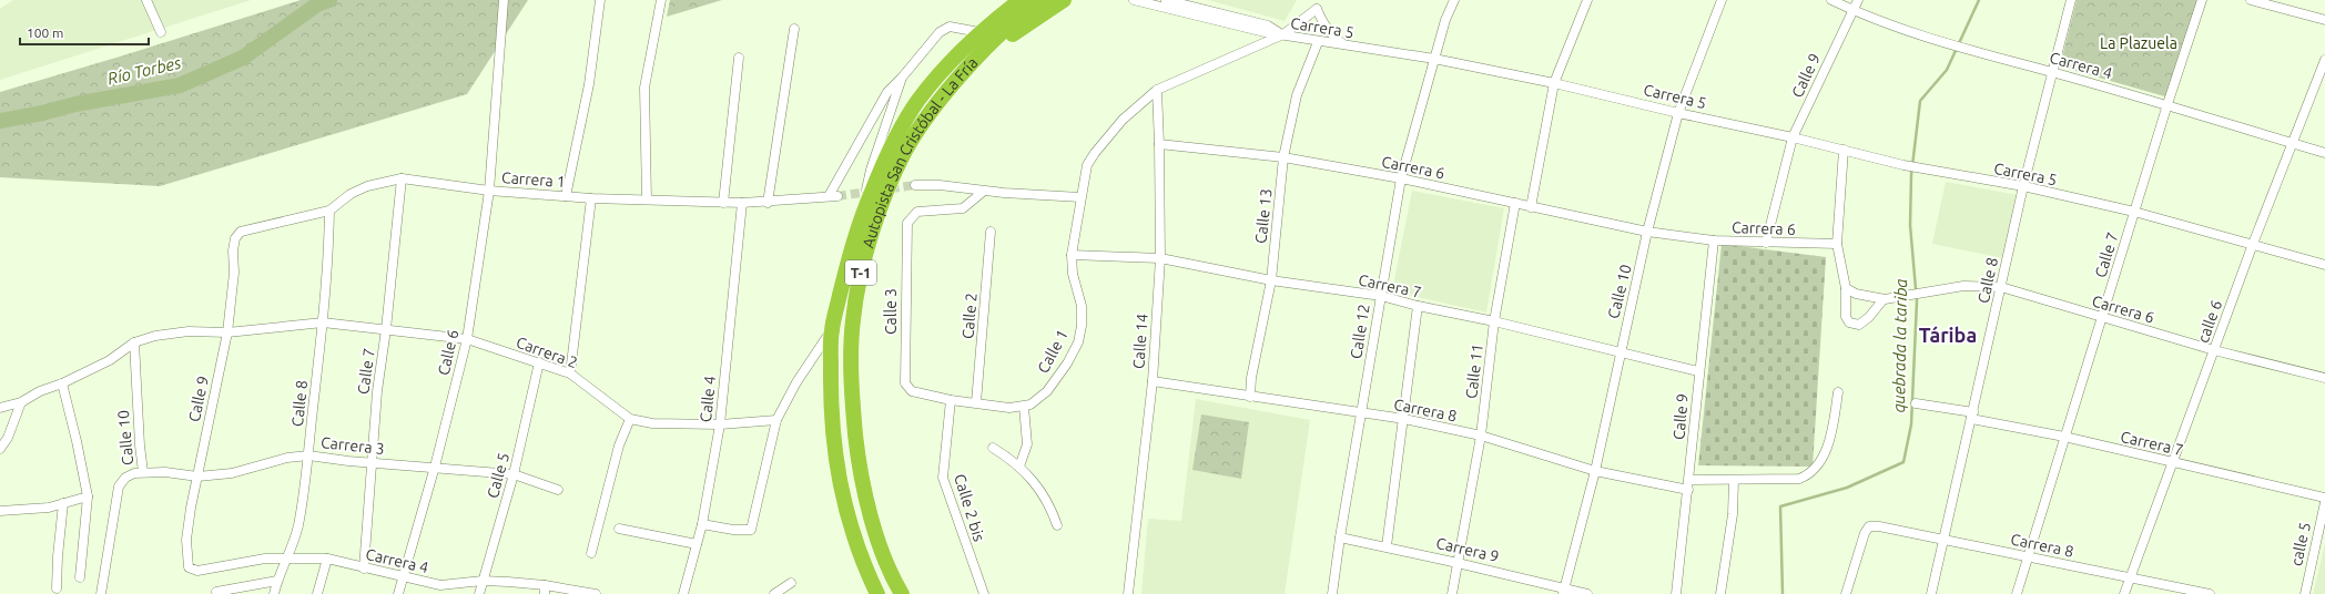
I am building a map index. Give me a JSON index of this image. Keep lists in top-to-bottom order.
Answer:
{
  "streets": {
    "highway": ["Autopista San Cristóbal - La Fría", "T-1"],
    "street": [
      "Carrera 5",
      "Carrera 4",
      "Calle 9",
      "Carrera 6",
      "Carrera 1",
      "Calle 13",
      "Calle 7",
      "Calle 8",
      "Carrera 7",
      "Calle 10",
      "Calle 3",
      "Calle 2",
      "calle 6",
      "Calle 12",
      "Calle 14",
      "Calle 1",
      "Calle 6",
      "Carrera 2",
      "Calle 11",
      "Calle 4",
      "Carrera 8",
      "Carrera 3",
      "Calle 5",
      "Calle 2 bis",
      "calle 5",
      "Carrera 9"
    ]
  },
  "crossings": [
    ["Carrera 5", "Calle 9"],
    ["Carrera 5", "Calle 13"],
    ["Carrera 5", "Calle 7"],
    ["Carrera 5", "Calle 8"],
    ["Carrera 5", "Calle 10"],
    ["Carrera 5", "calle 6"],
    ["Carrera 5", "Calle 12"],
    ["Carrera 5", "Calle 14"],
    ["Carrera 5", "Calle 1"],
    ["Carrera 4", "Calle 9"],
    ["Carrera 4", "Calle 7"],
    ["Carrera 4", "Calle 8"],
    ["Carrera 4", "calle 6"],
    ["Carrera 4", "Calle 6"],
    ["Carrera 4", "Calle 5"],
    ["Calle 9", "Carrera 6"],
    ["Calle 9", "Carrera 1"],
    ["Calle 9", "Carrera 7"],
    ["Calle 9", "Carrera 2"],
    ["Calle 9", "Carrera 8"],
    ["Calle 9", "Carrera 3"],
    ["Carrera 6", "Calle 13"],
    ["Carrera 6", "Calle 7"],
    ["Carrera 6", "Calle 8"],
    ["Carrera 6", "Calle 10"],
    ["Carrera 6", "calle 6"],
    ["Carrera 6", "Calle 12"],
    ["Carrera 6", "Calle 14"],
    ["Carrera 6", "Calle 11"],
    ["Carrera 1", "Calle 7"],
    ["Carrera 1", "Calle 8"],
    ["Carrera 1", "Calle 6"],
    ["Carrera 1", "Calle 4"],
    ["Calle 13", "Carrera 7"],
    ["Calle 13", "Carrera 8"],
    ["Calle 7", "Carrera 7"],
    ["Calle 7", "Carrera 2"],
    ["Calle 7", "Carrera 8"],
    ["Calle 7", "Carrera 3"],
    ["Calle 8", "Carrera 7"],
    ["Calle 8", "Carrera 2"],
    ["Calle 8", "Carrera 8"],
    ["Calle 8", "Carrera 3"],
    ["Carrera 7", "Calle 10"],
    ["Carrera 7", "calle 6"],
    ["Carrera 7", "Calle 12"],
    ["Carrera 7", "Calle 14"],
    ["Carrera 7", "Calle 1"],
    ["Carrera 7", "Calle 11"],
    ["Calle 10", "Carrera 2"],
    ["Calle 10", "Carrera 8"],
    ["Calle 10", "Carrera 3"],
    ["Calle 10", "Carrera 9"],
    ["Calle 3", "Calle 2"],
    ["Calle 3", "Calle 2 bis"],
    ["calle 6", "Carrera 8"],
    ["Calle 12", "Carrera 8"],
    ["Calle 12", "Carrera 9"],
    ["Calle 14", "Carrera 8"],
    ["Calle 6", "Carrera 2"],
    ["Calle 6", "Carrera 3"],
    ["Carrera 2", "Calle 4"],
    ["Carrera 2", "Calle 5"],
    ["Calle 11", "Carrera 8"],
    ["Calle 11", "Carrera 9"],
    ["Carrera 3", "Calle 5"]
  ],
  "districts": ["Táriba"],
  "water": ["Río Torbes", "quebrada la tariba"],
  "parks": ["La Plazuela"],
  "scale_bar": "100 m"
}
